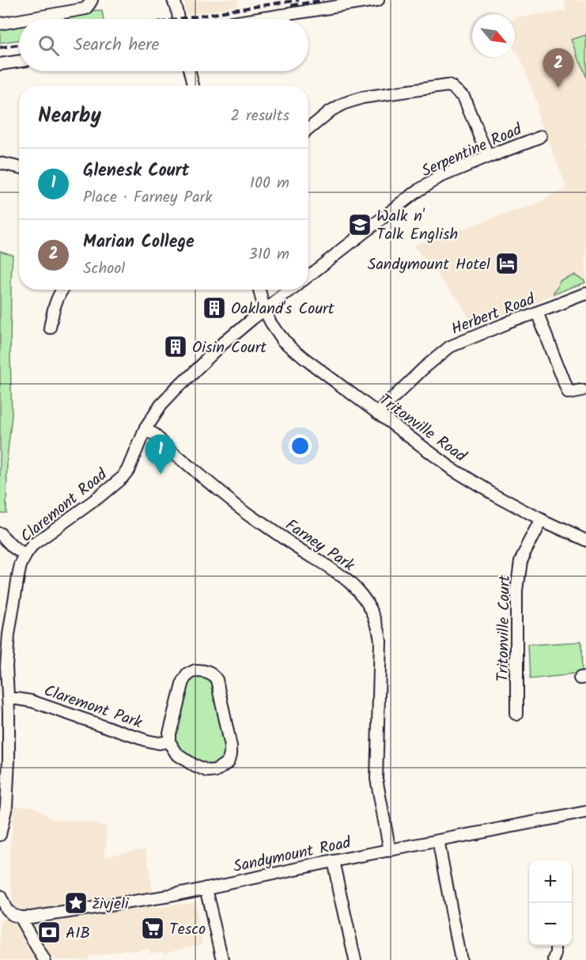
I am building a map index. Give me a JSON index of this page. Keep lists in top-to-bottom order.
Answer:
{
  "streets": {
    "street": [
      "Serpentine Road",
      "Herbert Road",
      "Tritonville Road",
      "Claremont Road",
      "Farney Park",
      "Tritonville Court",
      "Claremont Park",
      "Sandymount Road"
    ]
  },
  "crossings": [
    ["Herbert Road", "Tritonville Road"],
    ["Tritonville Road", "Claremont Road"],
    ["Tritonville Road", "Tritonville Court"],
    ["Claremont Road", "Farney Park"],
    ["Claremont Road", "Claremont Park"],
    ["Farney Park", "Sandymount Road"]
  ],
  "places": {
    "school or university": ["Walk n' Talk English"],
    "hotel": ["Sandymount Hotel"],
    "building": ["Oakland's Court", "Oisin Court"],
    "place": ["živjeli"],
    "supermarket": ["Tesco"],
    "bank": ["AIB"]
  },
  "north": "bottom right",
  "page": {
    "search": "Search here",
    "pins": ["2", "1"],
    "heading": ["Nearby", "2 results"],
    "list": [
      {
        "mark": "1",
        "name": "Glenesk Court",
        "note": "Place · Farney Park",
        "value": "100 m"
      },
      {
        "mark": "2",
        "name": "Marian College",
        "note": "School",
        "value": "310 m"
      }
    ],
    "map_buttons": ["+", "−"]
  }
}
